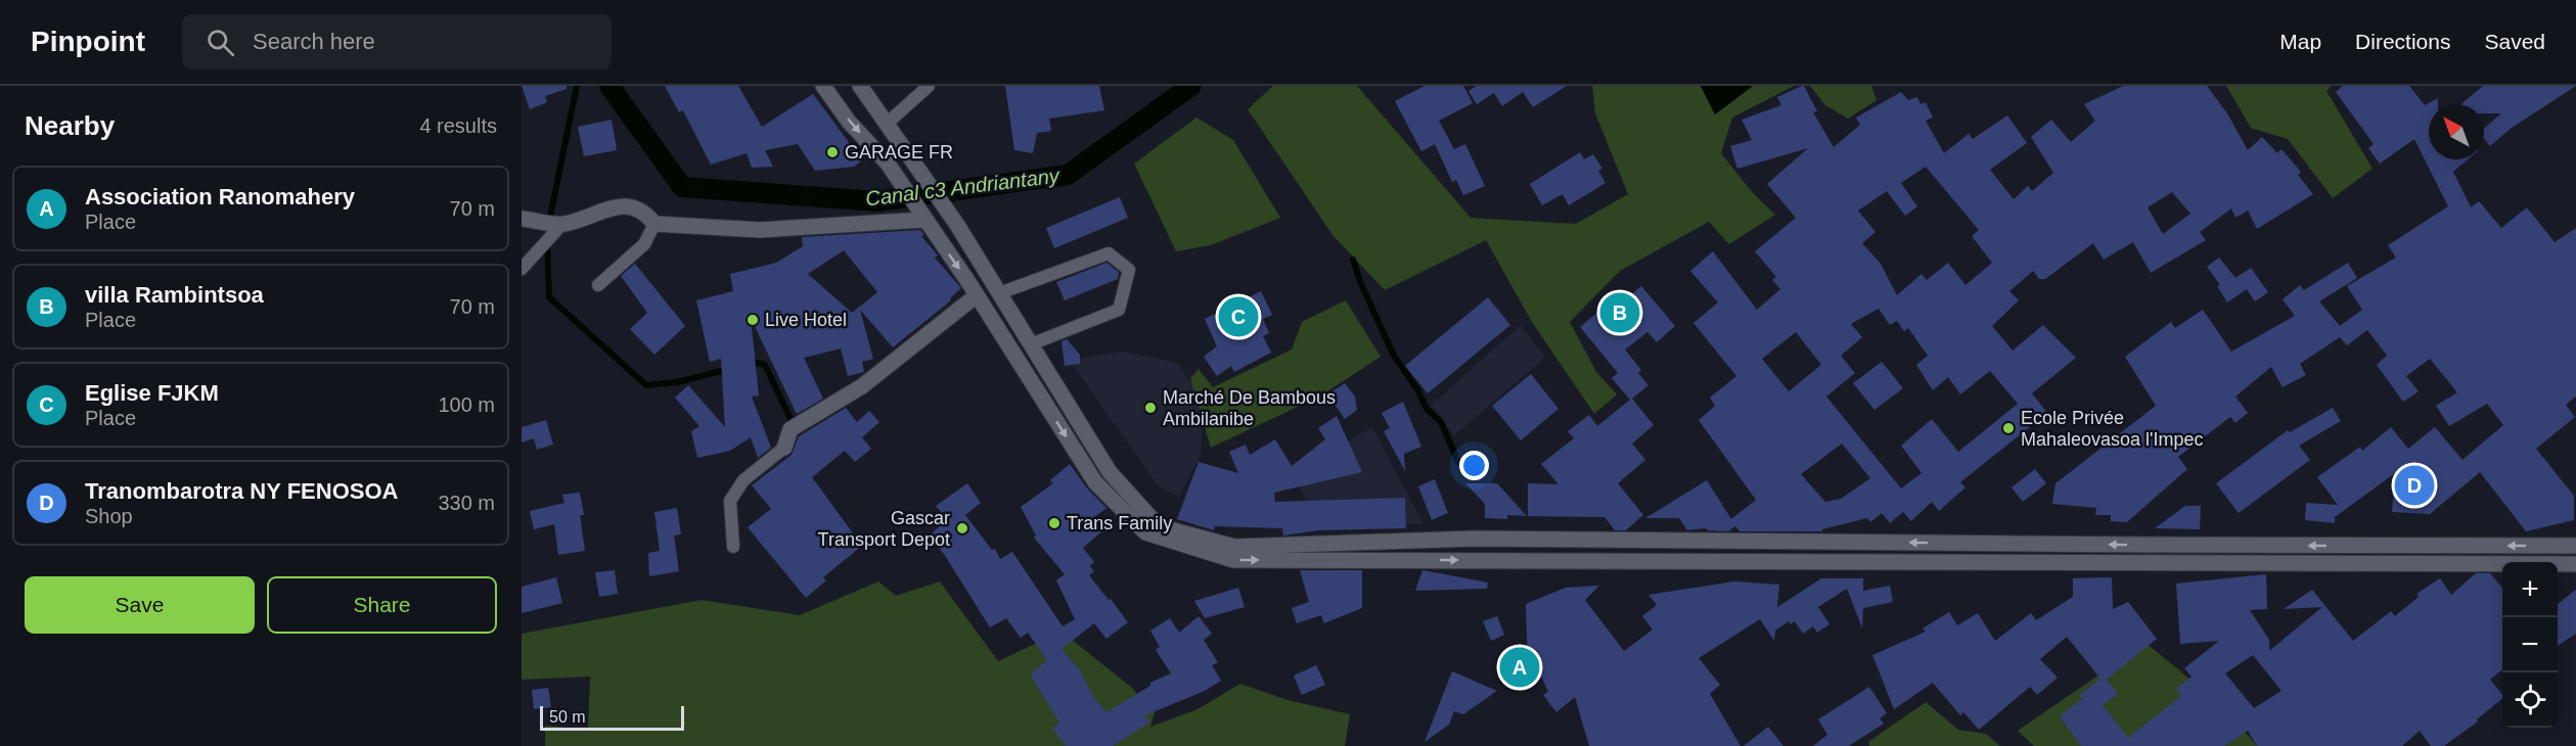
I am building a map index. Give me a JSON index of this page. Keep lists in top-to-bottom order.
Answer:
{
  "water": ["Canal c3 Andriantany"],
  "places": [
    "GARAGE FR",
    "Live Hotel",
    "Marché De Bambous Ambilanibe",
    "Ecole Privée Mahaleovasoa l'Impec",
    "Trans Family",
    "Gascar Transport Depot"
  ],
  "scale_bar": "50 m",
  "north": "top left",
  "page": {
    "header": "Pinpoint",
    "search": "Search here",
    "nav": ["Map", "Directions", "Saved"],
    "heading": ["Nearby", "4 results"],
    "list": [
      {
        "mark": "A",
        "name": "Association Ranomahery",
        "note": "Place",
        "value": "70 m"
      },
      {
        "mark": "B",
        "name": "villa Rambintsoa",
        "note": "Place",
        "value": "70 m"
      },
      {
        "mark": "C",
        "name": "Eglise FJKM",
        "note": "Place",
        "value": "100 m"
      },
      {
        "mark": "D",
        "name": "Tranombarotra NY FENOSOA",
        "note": "Shop",
        "value": "330 m"
      }
    ],
    "pins": [
      "B",
      "C",
      "D",
      "A"
    ],
    "buttons": ["Save", "Share"],
    "map_buttons": ["+", "−"],
    "scale": "50 m"
  }
}
